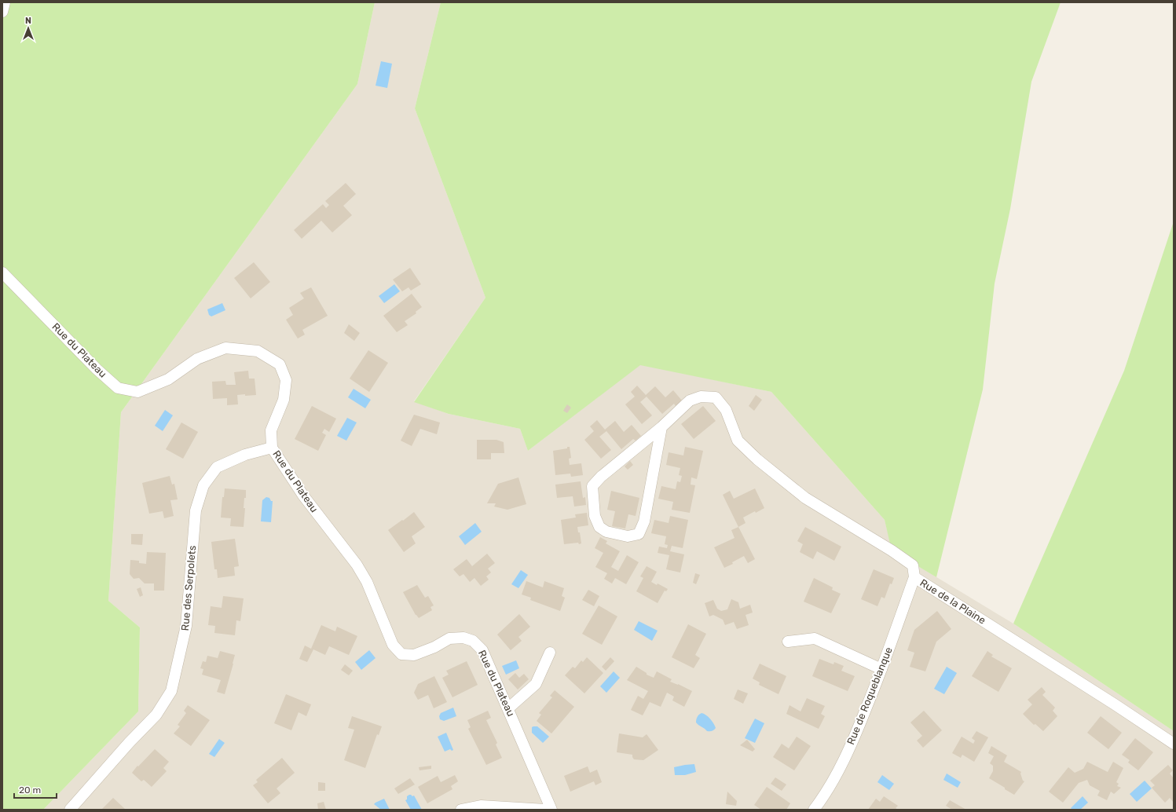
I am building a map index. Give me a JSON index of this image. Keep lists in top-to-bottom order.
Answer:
{
  "streets": {
    "street": [
      "Rue du Plateau",
      "Rue des Serpolets",
      "Rue de la Plaine",
      "Rue de Roqueblanque"
    ]
  },
  "crossings": [
    ["Rue du Plateau", "Rue des Serpolets"],
    ["Rue de la Plaine", "Rue de Roqueblanque"]
  ],
  "scale_bar": "20 m",
  "north": "top"
}
